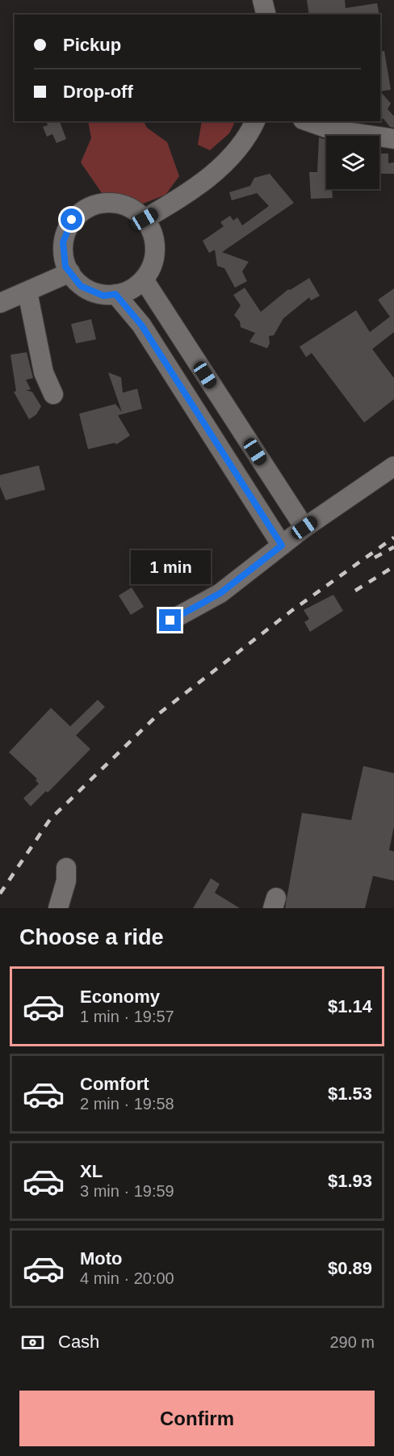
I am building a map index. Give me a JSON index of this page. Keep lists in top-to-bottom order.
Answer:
{
  "page": {
    "banner": ["Pickup", "Drop-off"],
    "bubble": "1 min",
    "heading": "Choose a ride",
    "list": [
      {
        "name": "Economy",
        "note": "1 min · 19:57",
        "value": "$1.14"
      },
      {
        "name": "Comfort",
        "note": "2 min · 19:58",
        "value": "$1.53"
      },
      {
        "name": "XL",
        "note": "3 min · 19:59",
        "value": "$1.93"
      },
      {
        "name": "Moto",
        "note": "4 min · 20:00",
        "value": "$0.89"
      }
    ],
    "pay": ["Cash", "290 m"],
    "buttons": "Confirm"
  }
}
